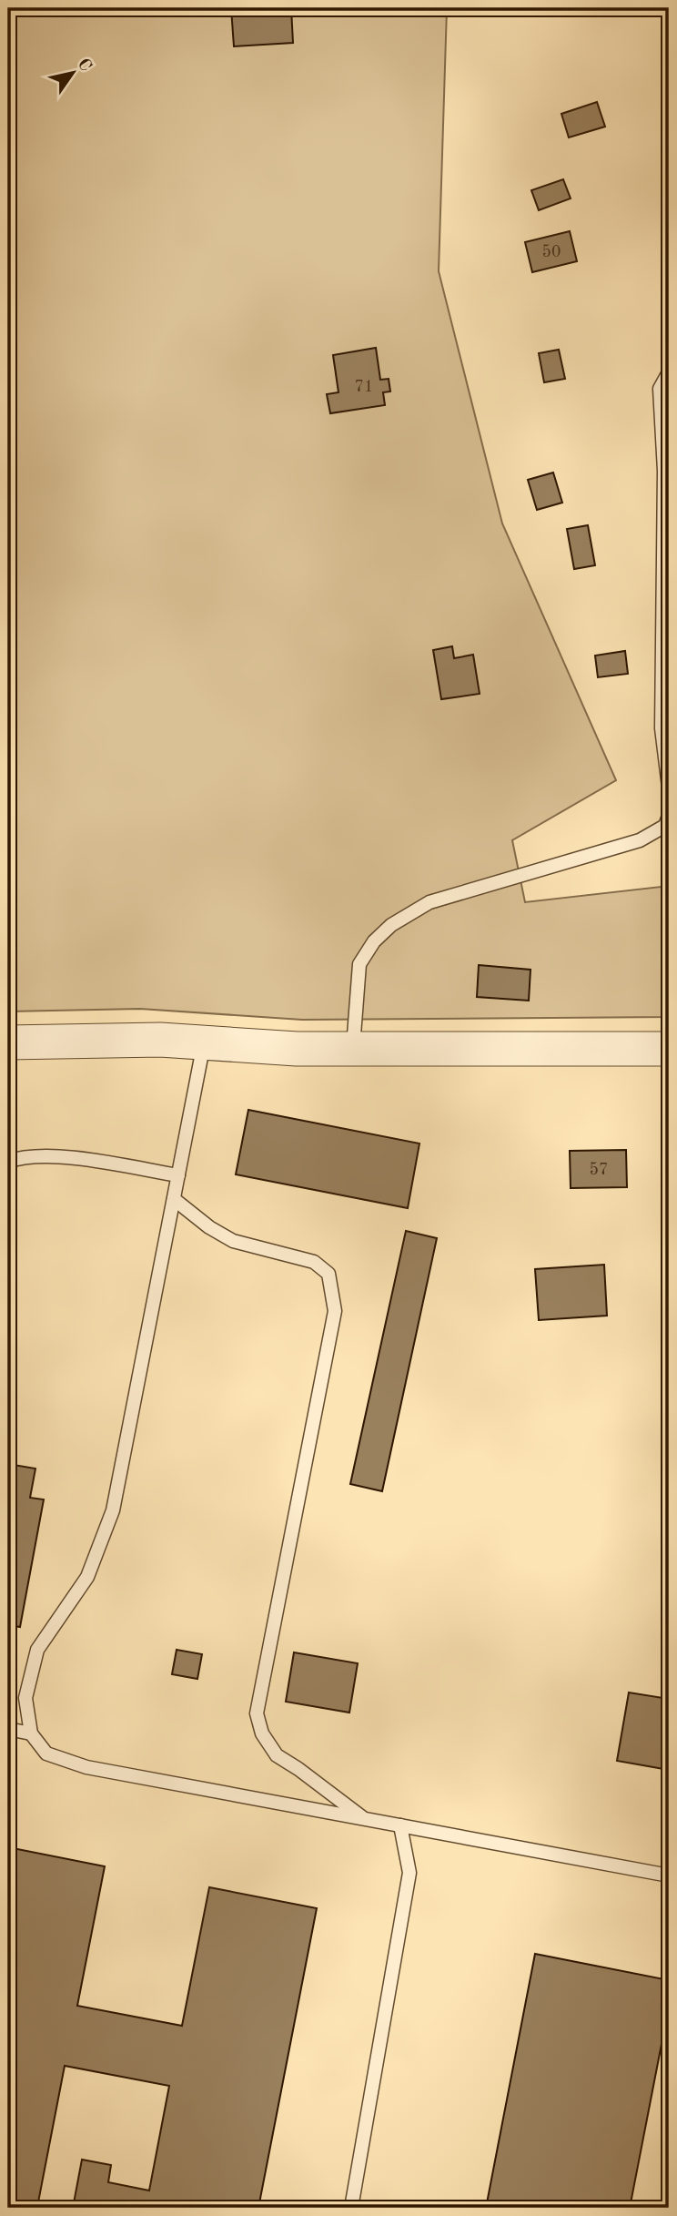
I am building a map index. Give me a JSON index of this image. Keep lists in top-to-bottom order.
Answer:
{
  "house_numbers": ["50", "71", "57"],
  "north": "top right"
}
